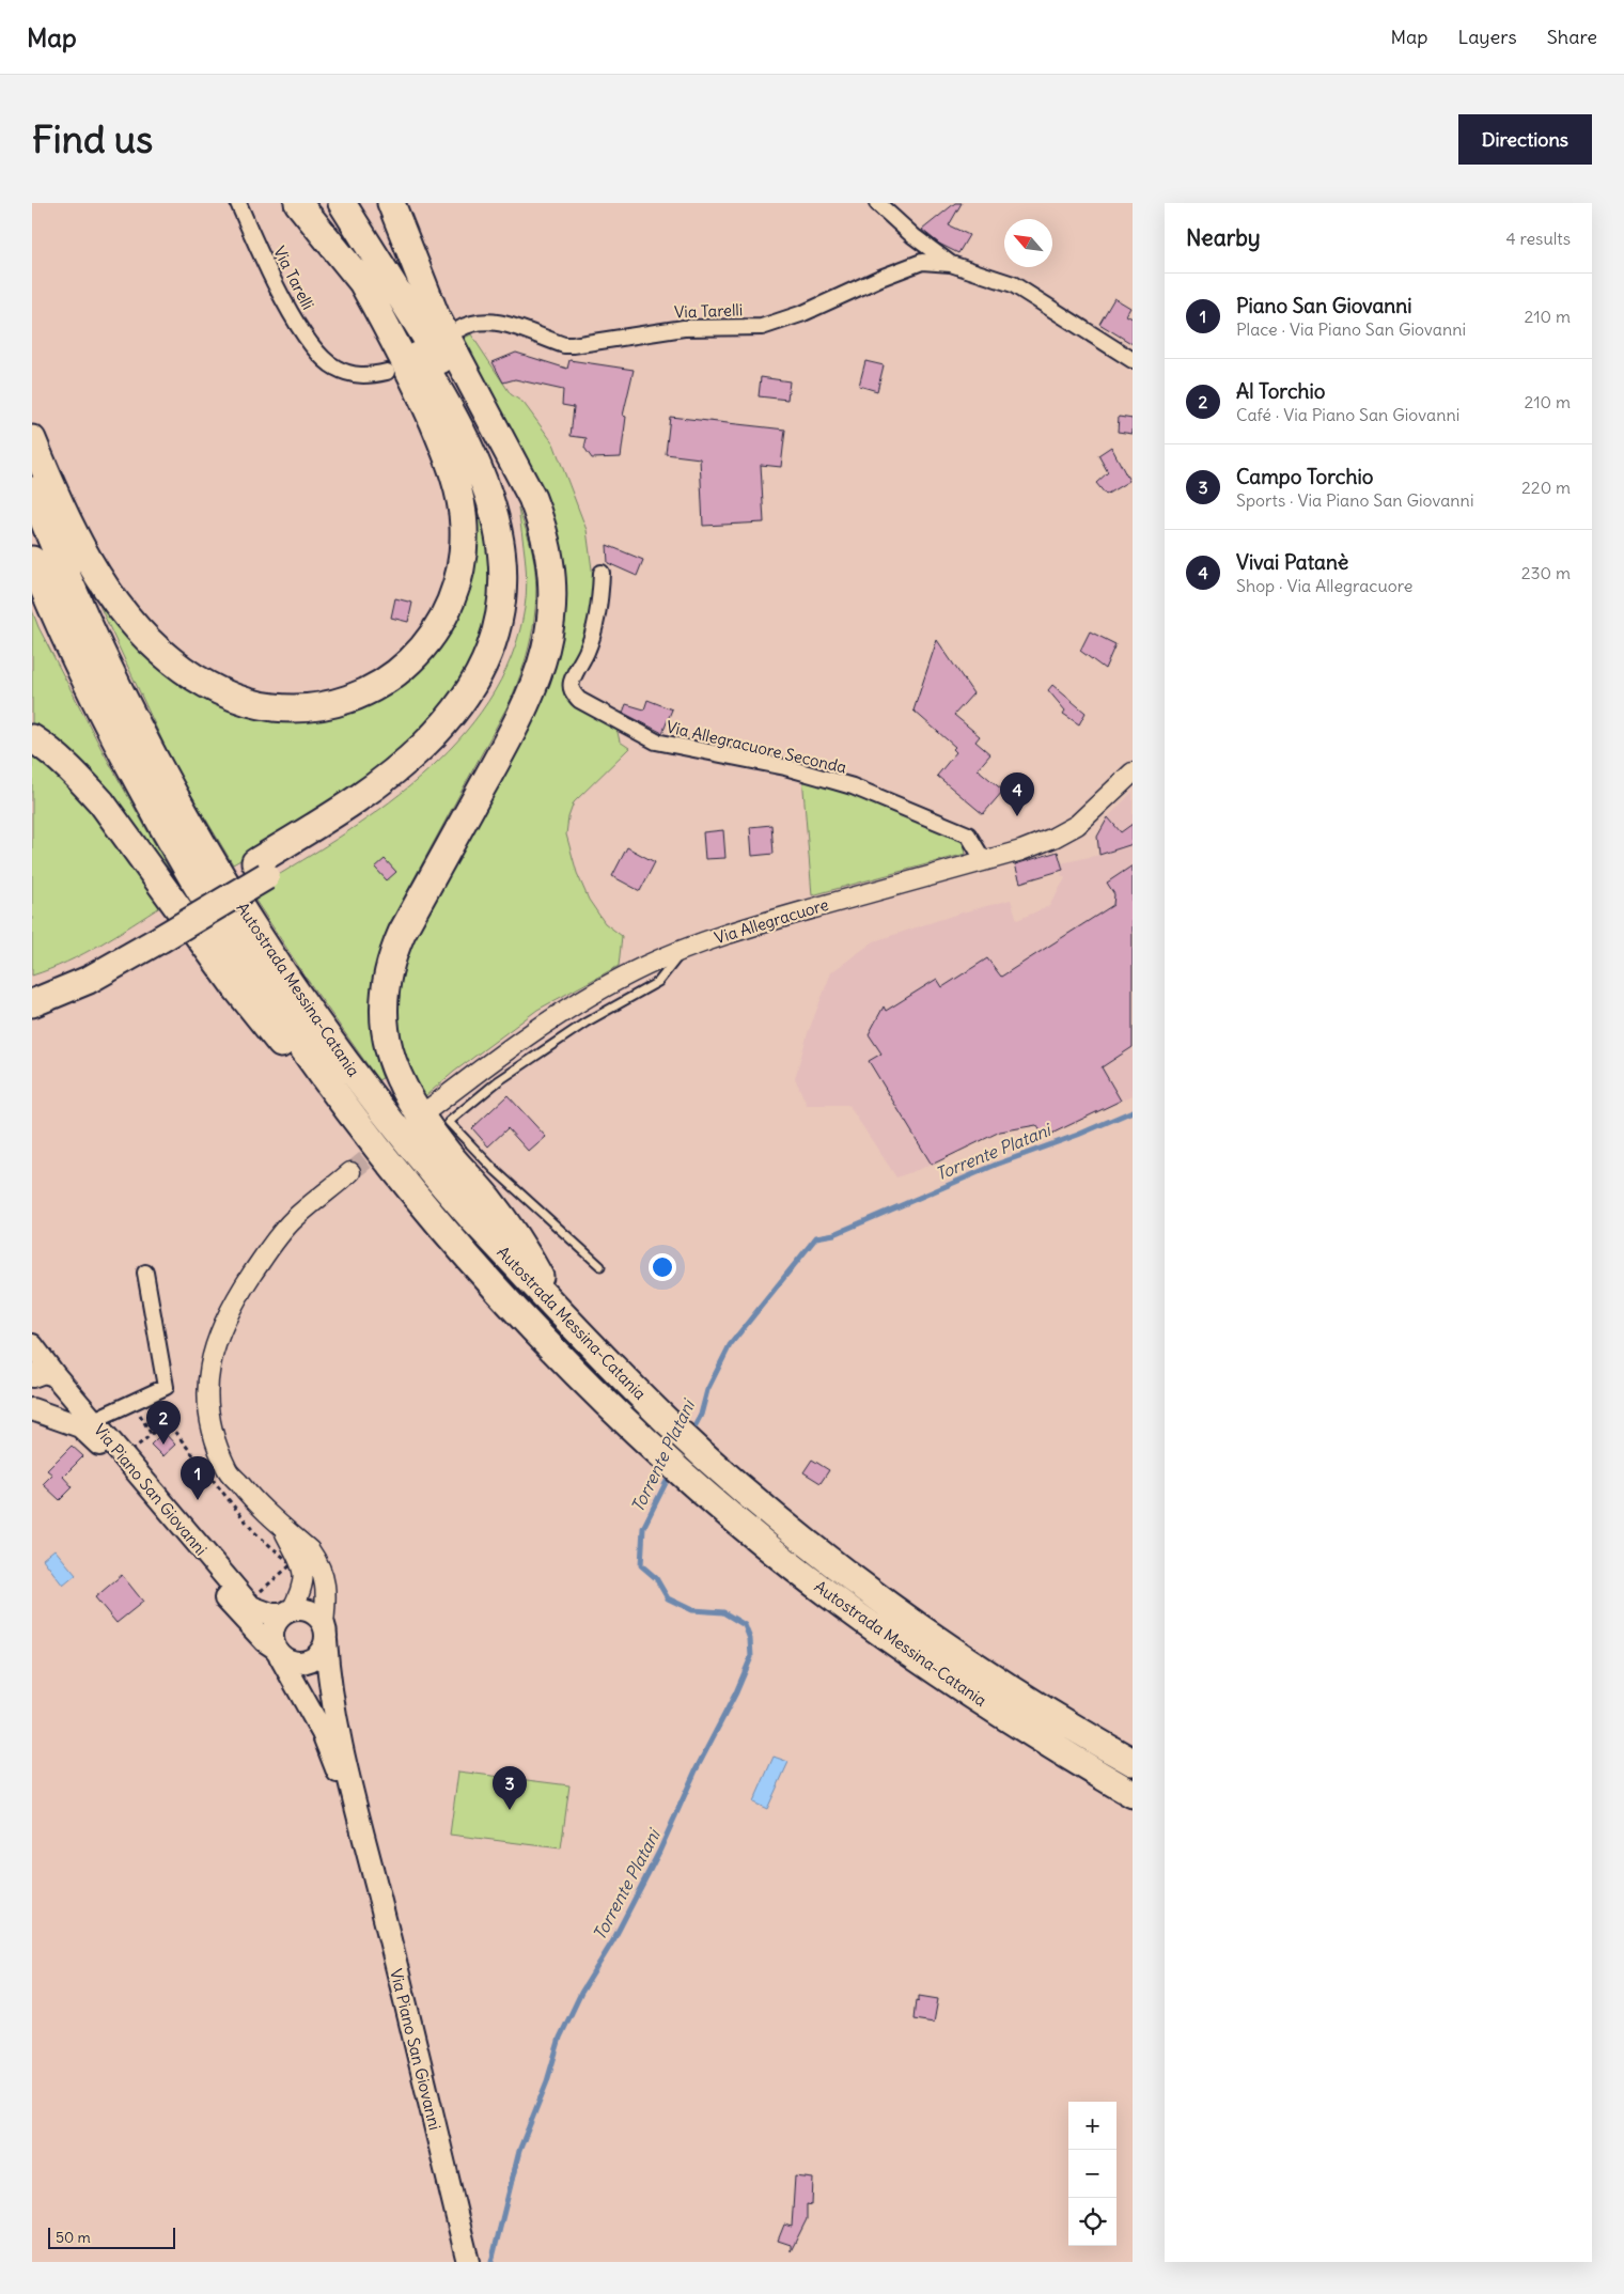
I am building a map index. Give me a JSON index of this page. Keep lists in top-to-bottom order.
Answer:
{
  "streets": {
    "highway": ["Autostrada Messina-Catania"],
    "main road": ["Via Piano San Giovanni"],
    "street": ["Via Tarelli", "Via Allegracuore Seconda", "Via Allegracuore"]
  },
  "crossings": [
    ["Via Allegracuore Seconda", "Via Allegracuore"]
  ],
  "water": ["Torrente Platani"],
  "scale_bar": "50 m",
  "north": "top left",
  "page": {
    "header": "Map",
    "nav": ["Map", "Layers", "Share"],
    "buttons": "Directions",
    "title": "Find us",
    "heading": ["Nearby", "4 results"],
    "list": [
      {
        "mark": "1",
        "name": "Piano San Giovanni",
        "note": "Place · Via Piano San Giovanni",
        "value": "210 m"
      },
      {
        "mark": "2",
        "name": "Al Torchio",
        "note": "Café · Via Piano San Giovanni",
        "value": "210 m"
      },
      {
        "mark": "3",
        "name": "Campo Torchio",
        "note": "Sports · Via Piano San Giovanni",
        "value": "220 m"
      },
      {
        "mark": "4",
        "name": "Vivai Patanè",
        "note": "Shop · Via Allegracuore",
        "value": "230 m"
      }
    ],
    "pins": [
      "4",
      "2",
      "1",
      "3"
    ],
    "map_buttons": ["+", "−"],
    "scale": "50 m"
  }
}
